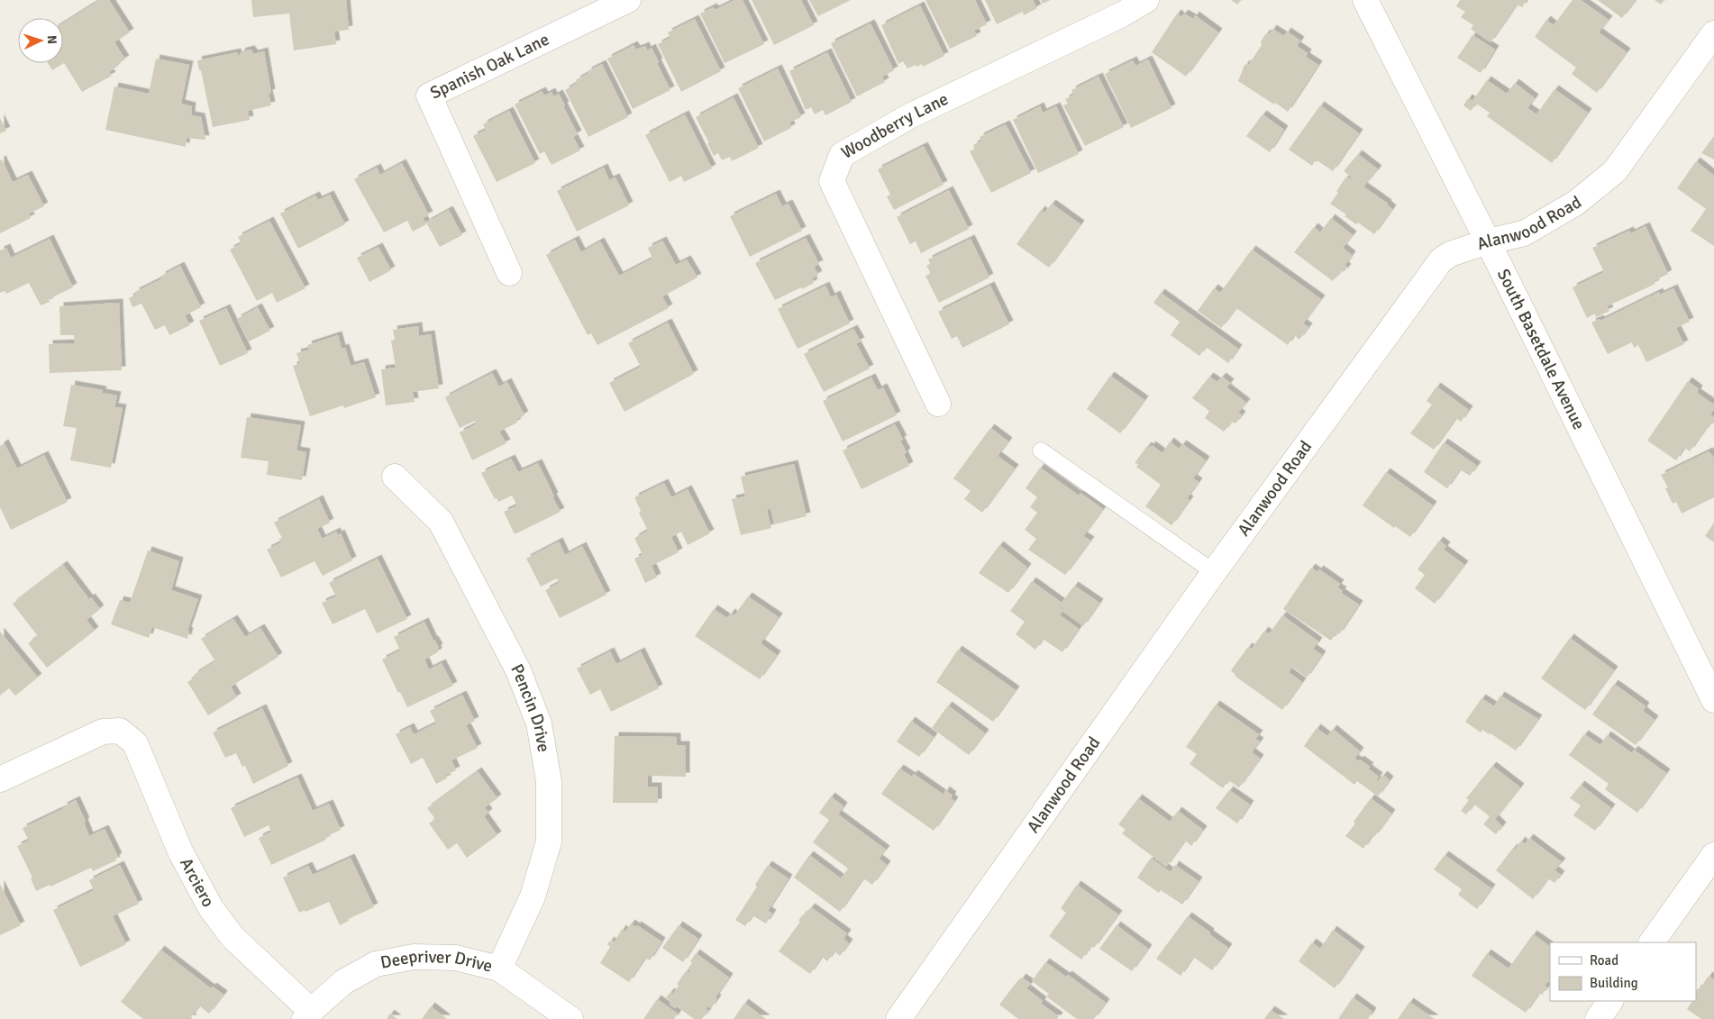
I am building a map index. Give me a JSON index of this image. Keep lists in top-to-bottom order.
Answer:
{
  "streets": {
    "street": [
      "Spanish Oak Lane",
      "Woodberry Lane",
      "Alanwood Road",
      "South Basetdale Avenue",
      "Pencin Drive",
      "Arciero",
      "Deepriver Drive"
    ]
  },
  "crossings": [
    ["Alanwood Road", "South Basetdale Avenue"],
    ["Pencin Drive", "Deepriver Drive"],
    ["Arciero", "Deepriver Drive"]
  ],
  "legend": ["Road", "Building"],
  "north": "right"
}
